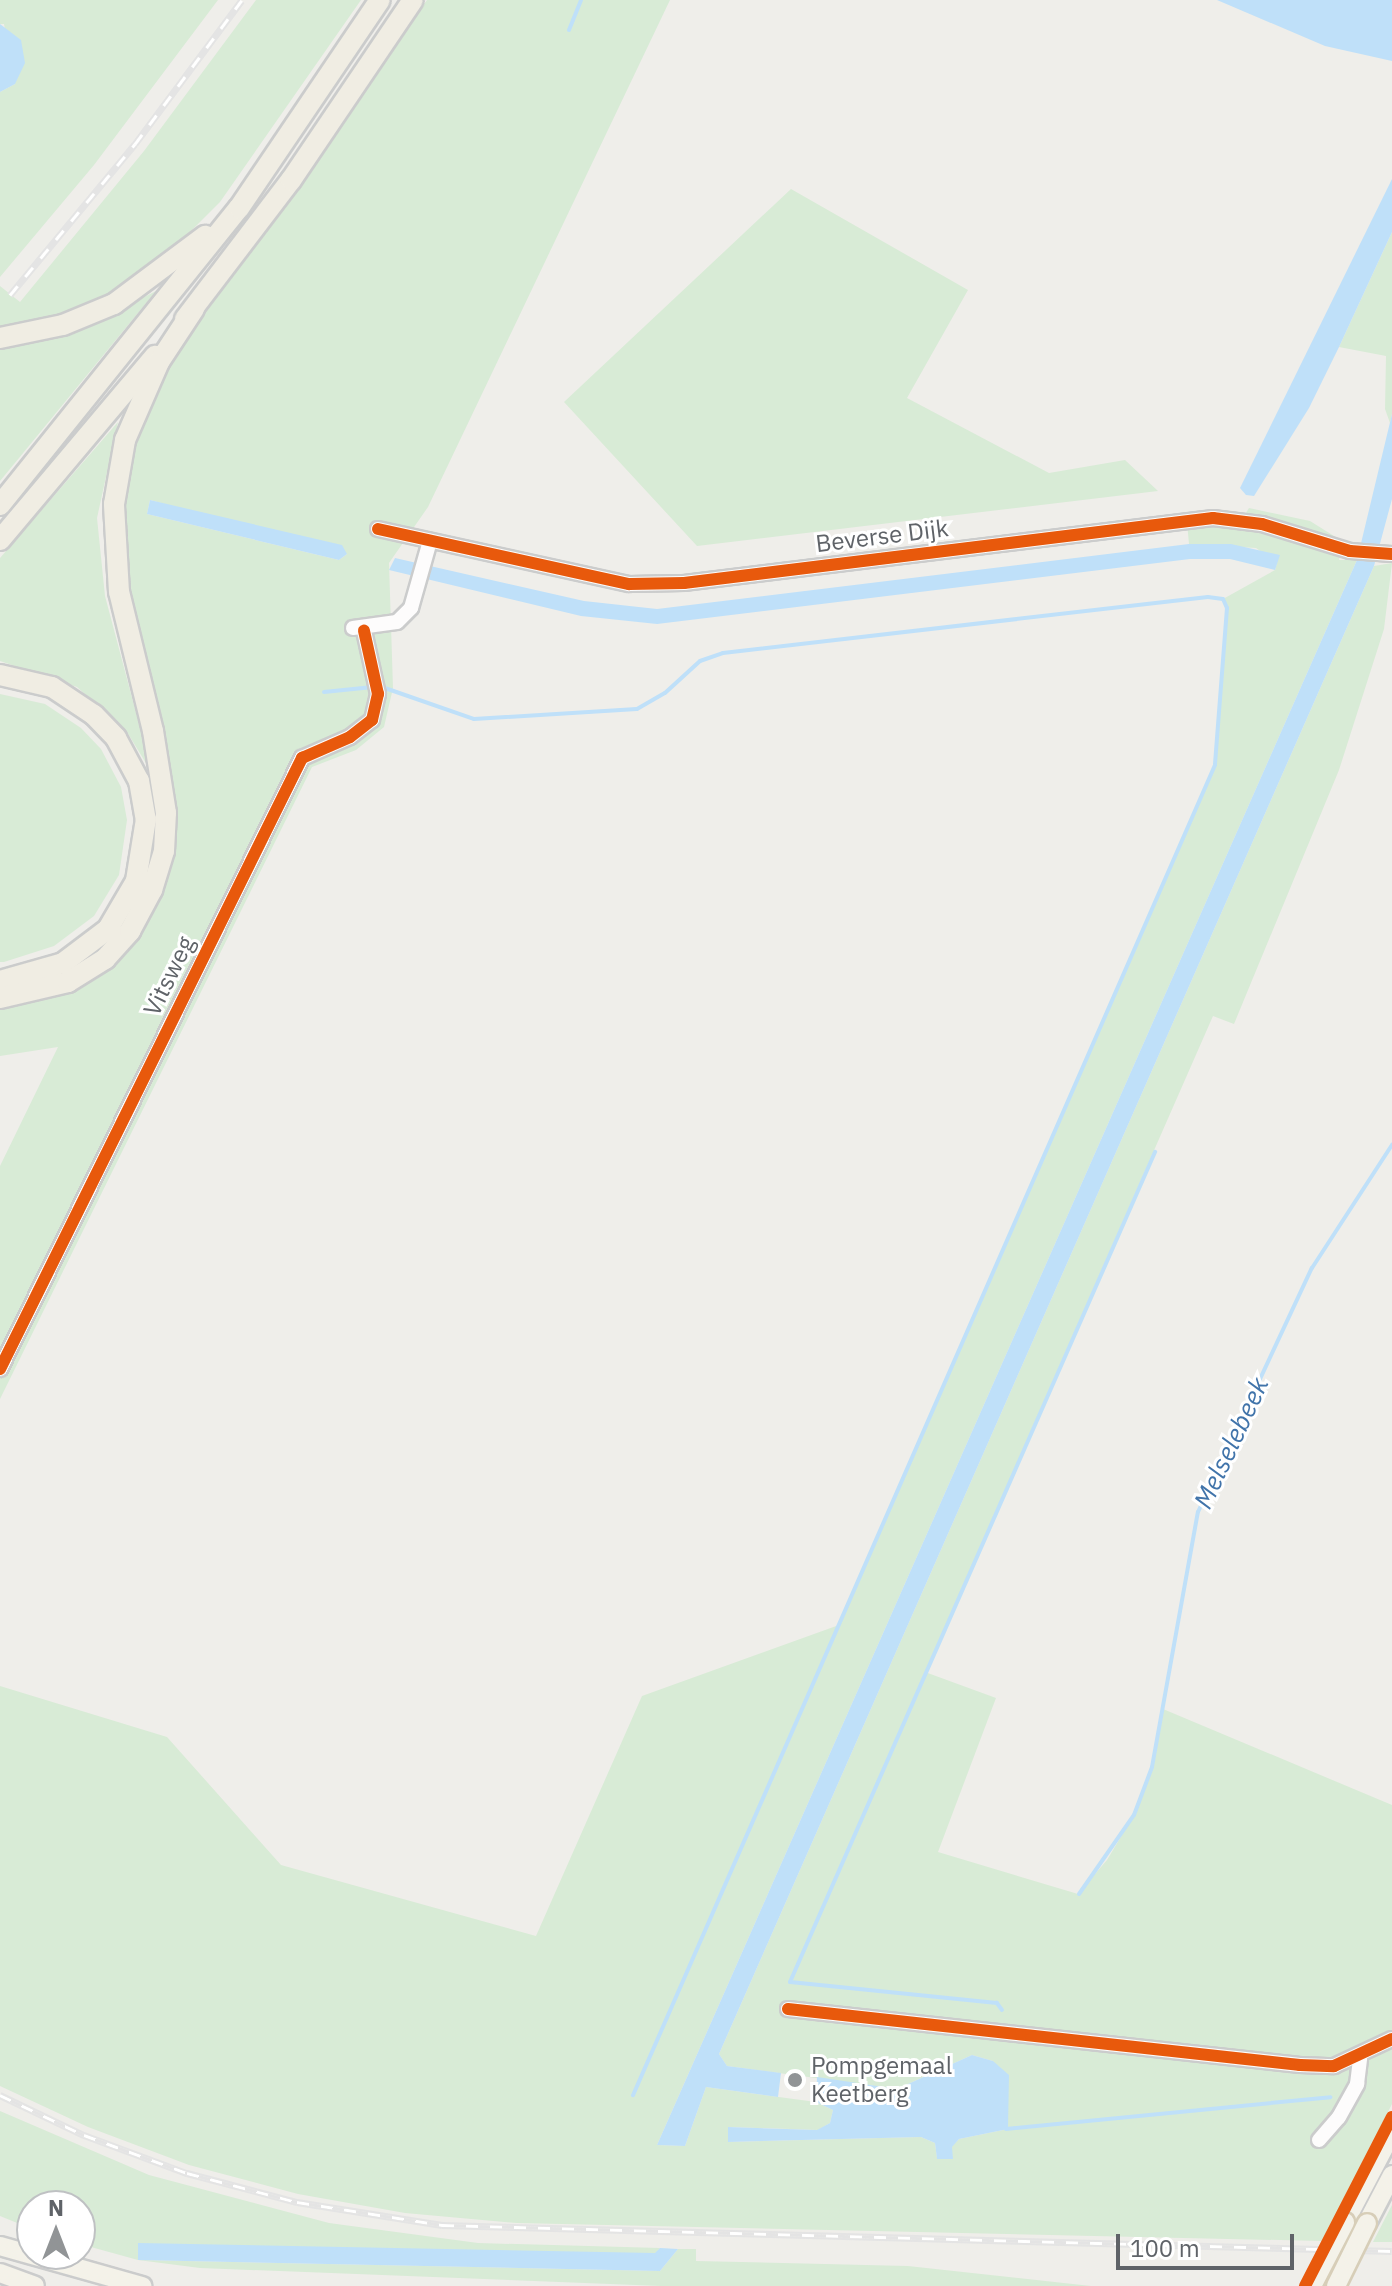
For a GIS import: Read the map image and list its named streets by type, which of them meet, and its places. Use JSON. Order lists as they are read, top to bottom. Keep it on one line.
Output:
{"streets":{"street":["Beverse Dijk","Vitsweg"]},"crossings":[["Beverse Dijk","Vitsweg"]],"water":["Melselebeek"],"places":["Pompgemaal Keetberg"],"scale_bar":"100 m","north":"top"}
